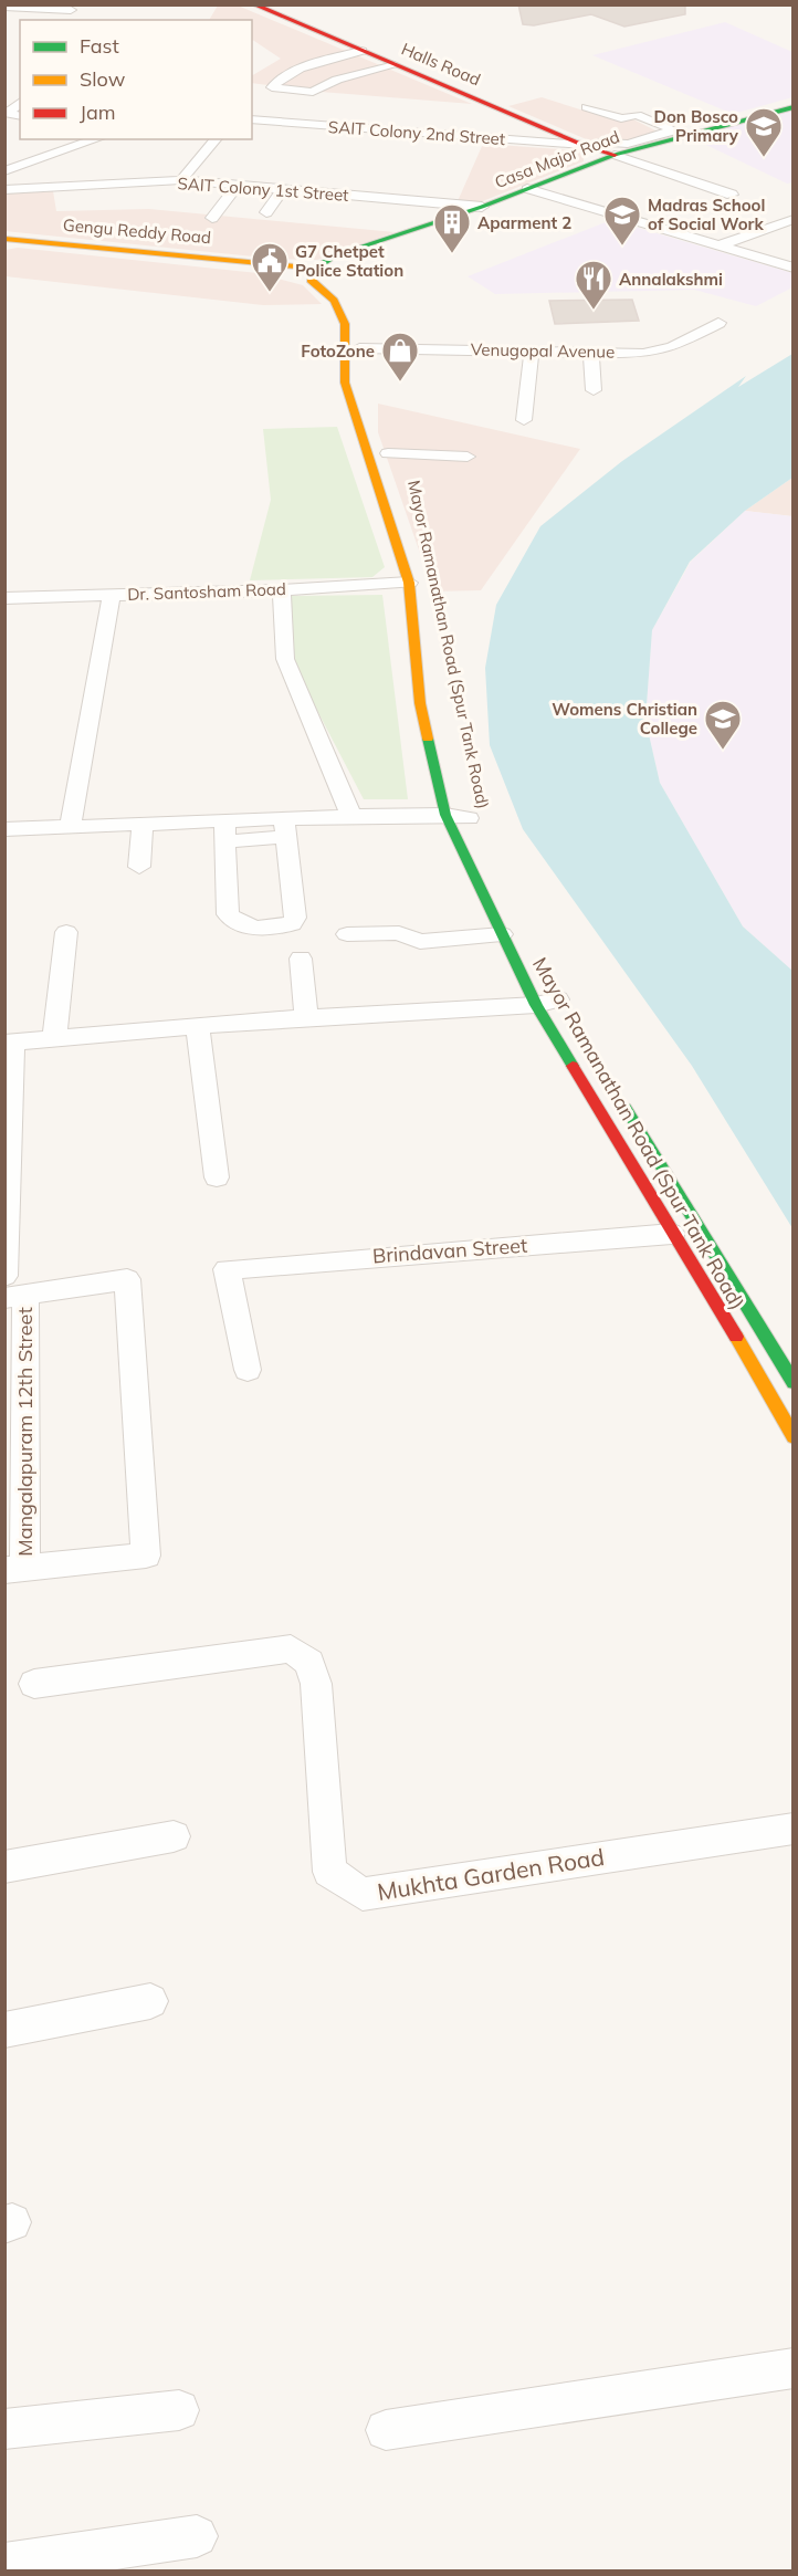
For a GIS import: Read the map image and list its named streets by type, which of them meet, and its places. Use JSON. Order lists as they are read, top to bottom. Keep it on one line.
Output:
{"streets":{"main road":["Halls Road","Casa Major Road","Gengu Reddy Road","Mayor Ramanathan Road (Spur Tank Road)"],"street":["SAIT Colony 2nd Street","SAIT Colony 1st Street","Venugopal Avenue","Dr. Santosham Road","Brindavan Street","Mangalapuram 12th Street","Mukhta Garden Road"]},"crossings":[["Halls Road","SAIT Colony 2nd Street"],["Halls Road","Casa Major Road"],["SAIT Colony 2nd Street","Casa Major Road"],["Casa Major Road","SAIT Colony 1st Street"],["Casa Major Road","Gengu Reddy Road"],["Casa Major Road","Mayor Ramanathan Road (Spur Tank Road)"],["Gengu Reddy Road","Mayor Ramanathan Road (Spur Tank Road)"],["Dr. Santosham Road","Mayor Ramanathan Road (Spur Tank Road)"],["Mayor Ramanathan Road (Spur Tank Road)","Brindavan Street"]],"places":{"school or university":["Don Bosco Primary","Madras School of Social Work","Womens Christian College"],"building":["Aparment 2"],"public building":["G7 Chetpet Police Station"],"restaurant":["Annalakshmi"],"shop":["FotoZone"]},"legend":["Fast","Slow","Jam"]}
